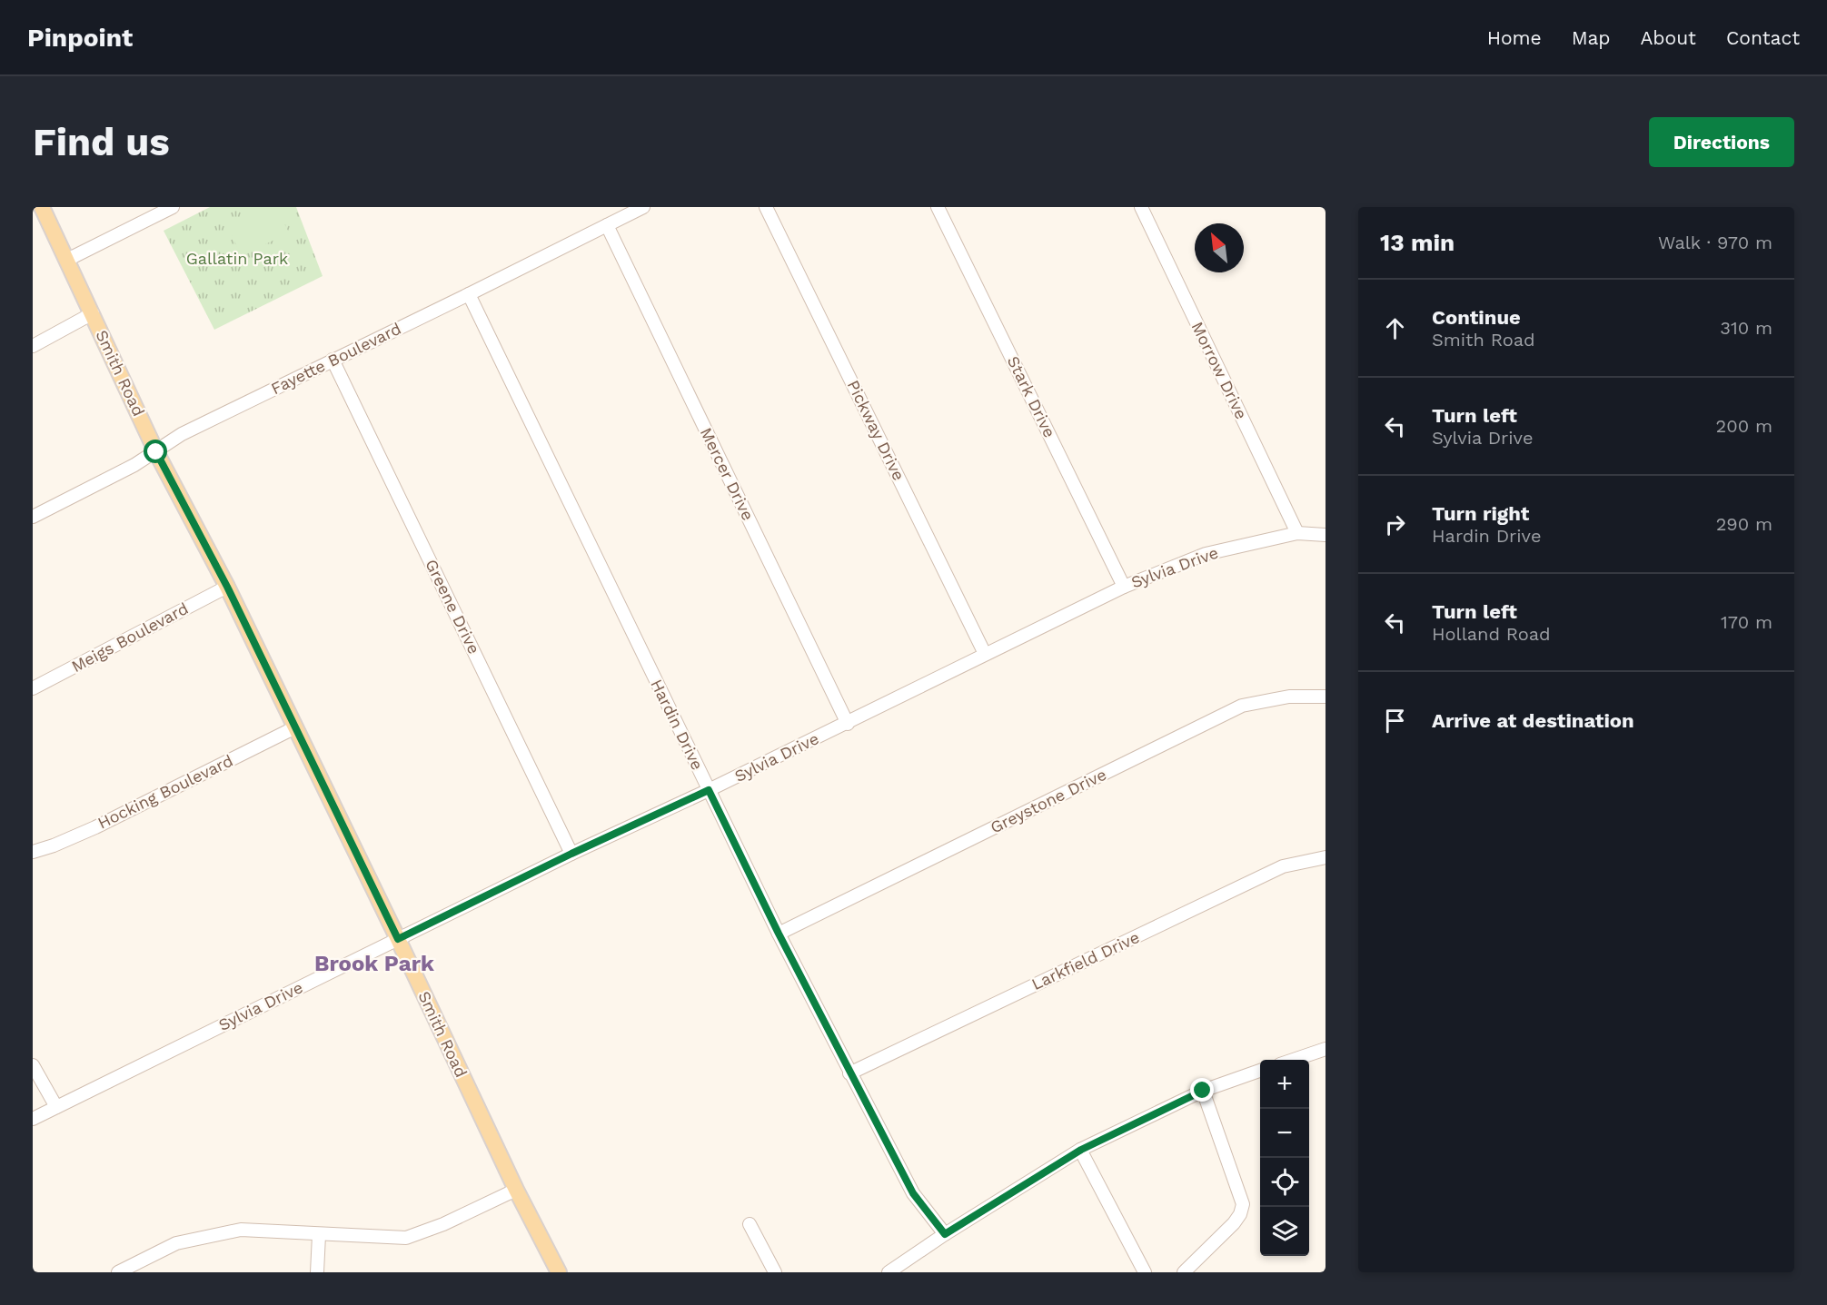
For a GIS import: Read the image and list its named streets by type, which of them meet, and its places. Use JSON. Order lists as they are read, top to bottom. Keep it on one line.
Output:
{"streets":{"main road":["Smith Road"],"street":["Fayette Boulevard","Morrow Drive","Stark Drive","Pickway Drive","Mercer Drive","Sylvia Drive","Greene Drive","Meigs Boulevard","Hardin Drive","Hocking Boulevard","Greystone Drive","Larkfield Drive"]},"crossings":[["Fayette Boulevard","Smith Road"],["Fayette Boulevard","Mercer Drive"],["Fayette Boulevard","Greene Drive"],["Fayette Boulevard","Hardin Drive"],["Morrow Drive","Sylvia Drive"],["Smith Road","Sylvia Drive"],["Smith Road","Meigs Boulevard"],["Smith Road","Hocking Boulevard"],["Stark Drive","Sylvia Drive"],["Pickway Drive","Sylvia Drive"],["Mercer Drive","Sylvia Drive"],["Sylvia Drive","Greene Drive"],["Sylvia Drive","Hardin Drive"],["Hardin Drive","Greystone Drive"],["Hardin Drive","Larkfield Drive"]],"districts":["Brook Park"],"parks":["Gallatin Park"],"north":"top left","page":{"header":"Pinpoint","nav":["Home","Map","About","Contact"],"buttons":"Directions","title":"Find us","heading":["13 min","Walk · 970 m"],"list":[["Continue","Smith Road","310 m"],["Turn left","Sylvia Drive","200 m"],["Turn right","Hardin Drive","290 m"],["Turn left","Holland Road","170 m"],"Arrive at destination"],"map_buttons":["+","−"]}}
